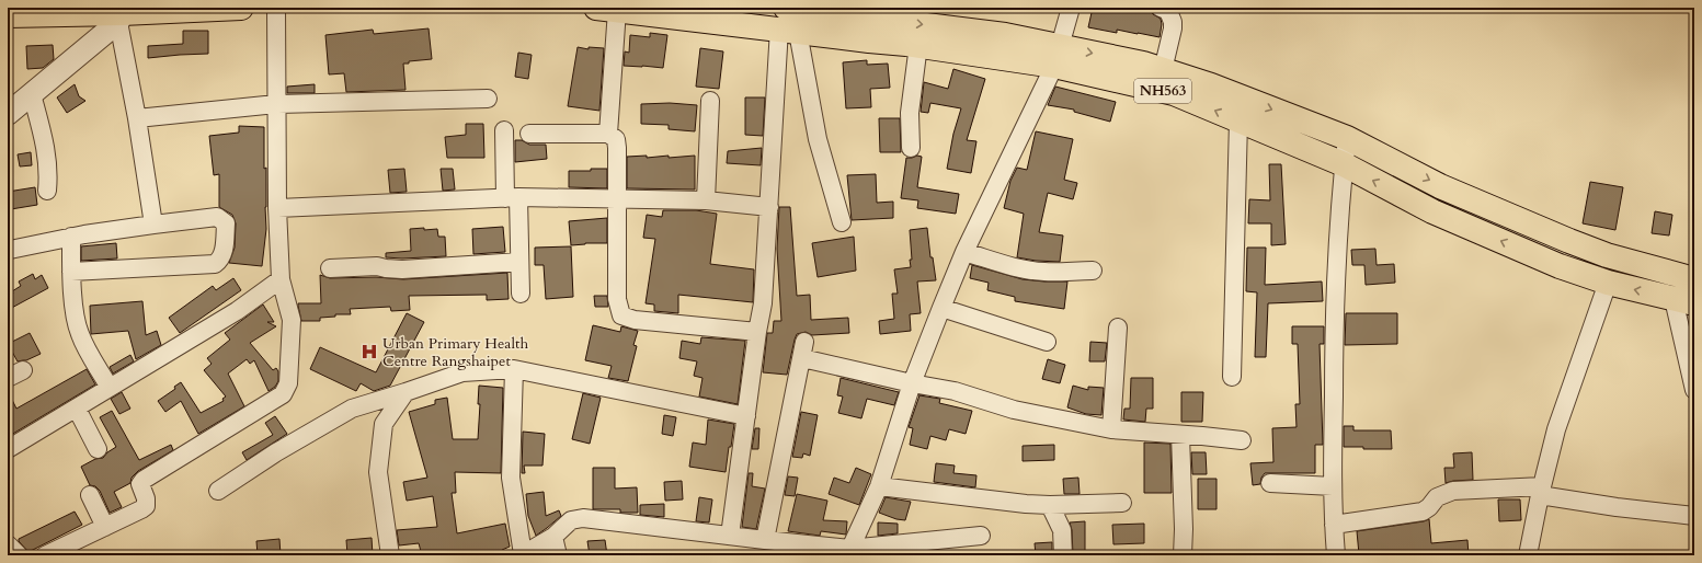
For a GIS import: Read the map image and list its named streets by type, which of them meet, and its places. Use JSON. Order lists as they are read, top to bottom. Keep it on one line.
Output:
{"streets":{"highway":["NH563"]},"places":{"hospital":["Urban Primary Health Centre Rangshaipet"]}}
